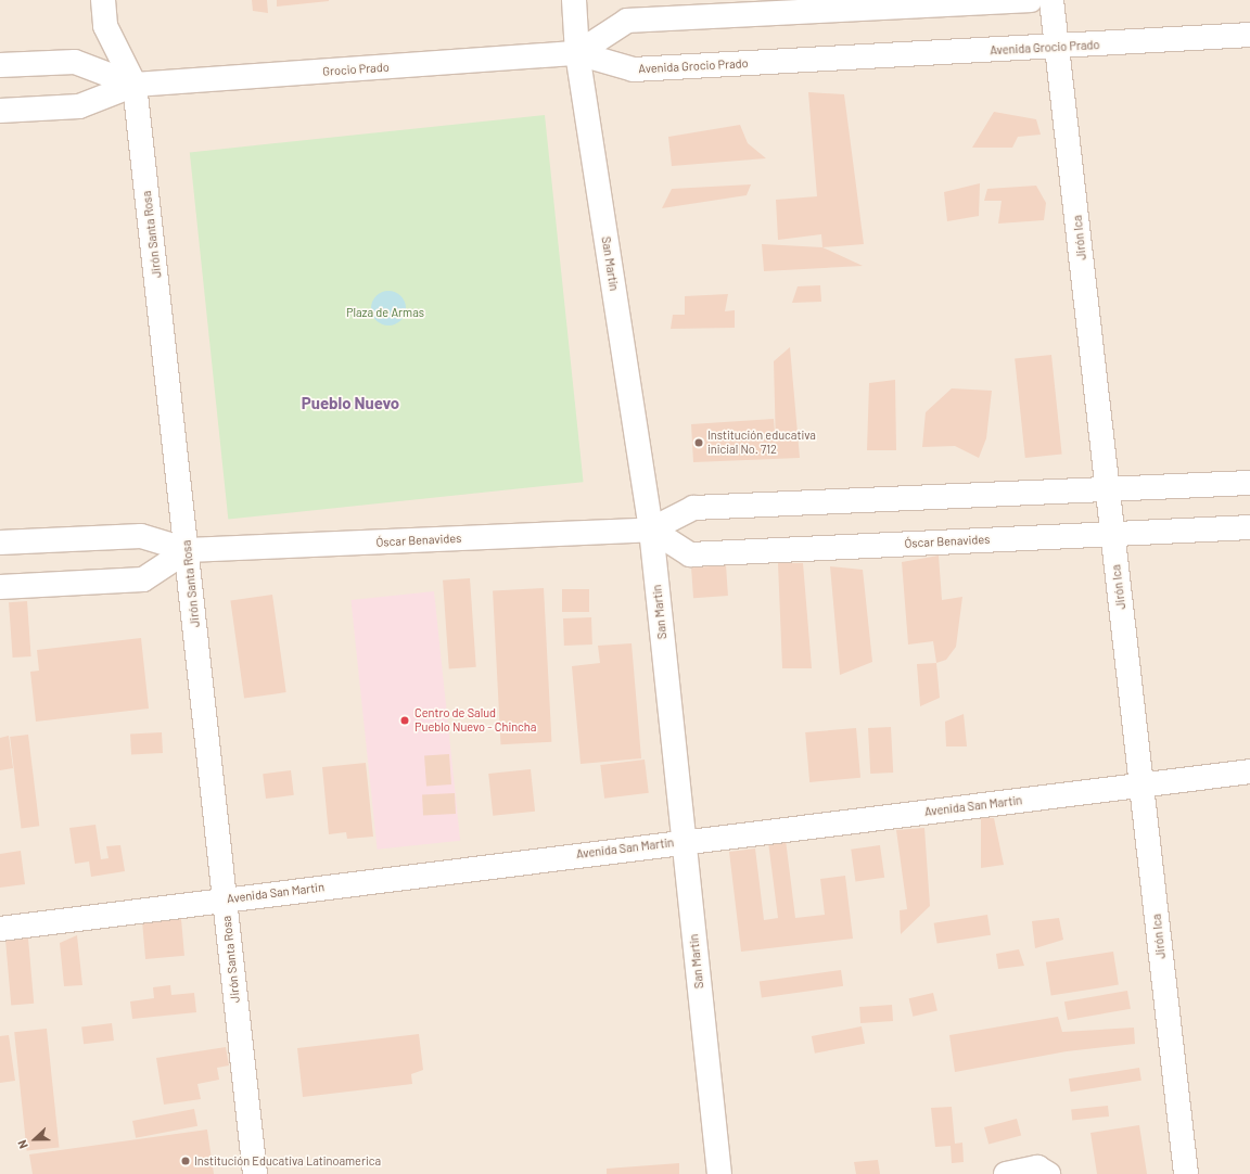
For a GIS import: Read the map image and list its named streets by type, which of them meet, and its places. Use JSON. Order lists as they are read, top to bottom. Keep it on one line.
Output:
{"streets":{"street":["Avenida Grocio Prado","Grocio Prado","Jirón Santa Rosa","Jirón Ica","San Martin","Óscar Benavides","Avenida San Martin"]},"crossings":[["Avenida Grocio Prado","Grocio Prado"],["Avenida Grocio Prado","Jirón Ica"],["Avenida Grocio Prado","San Martin"],["Grocio Prado","Jirón Santa Rosa"],["Grocio Prado","San Martin"],["Jirón Santa Rosa","Óscar Benavides"],["Jirón Santa Rosa","Avenida San Martin"],["Jirón Ica","Óscar Benavides"],["Jirón Ica","Avenida San Martin"],["San Martin","Óscar Benavides"],["San Martin","Avenida San Martin"]],"districts":["Pueblo Nuevo"],"parks":["Plaza de Armas"],"places":["Institución educativa inicial No. 712","Centro de Salud Pueblo Nuevo - Chincha","Institución Educativa Latinoamerica"],"north":"left"}
